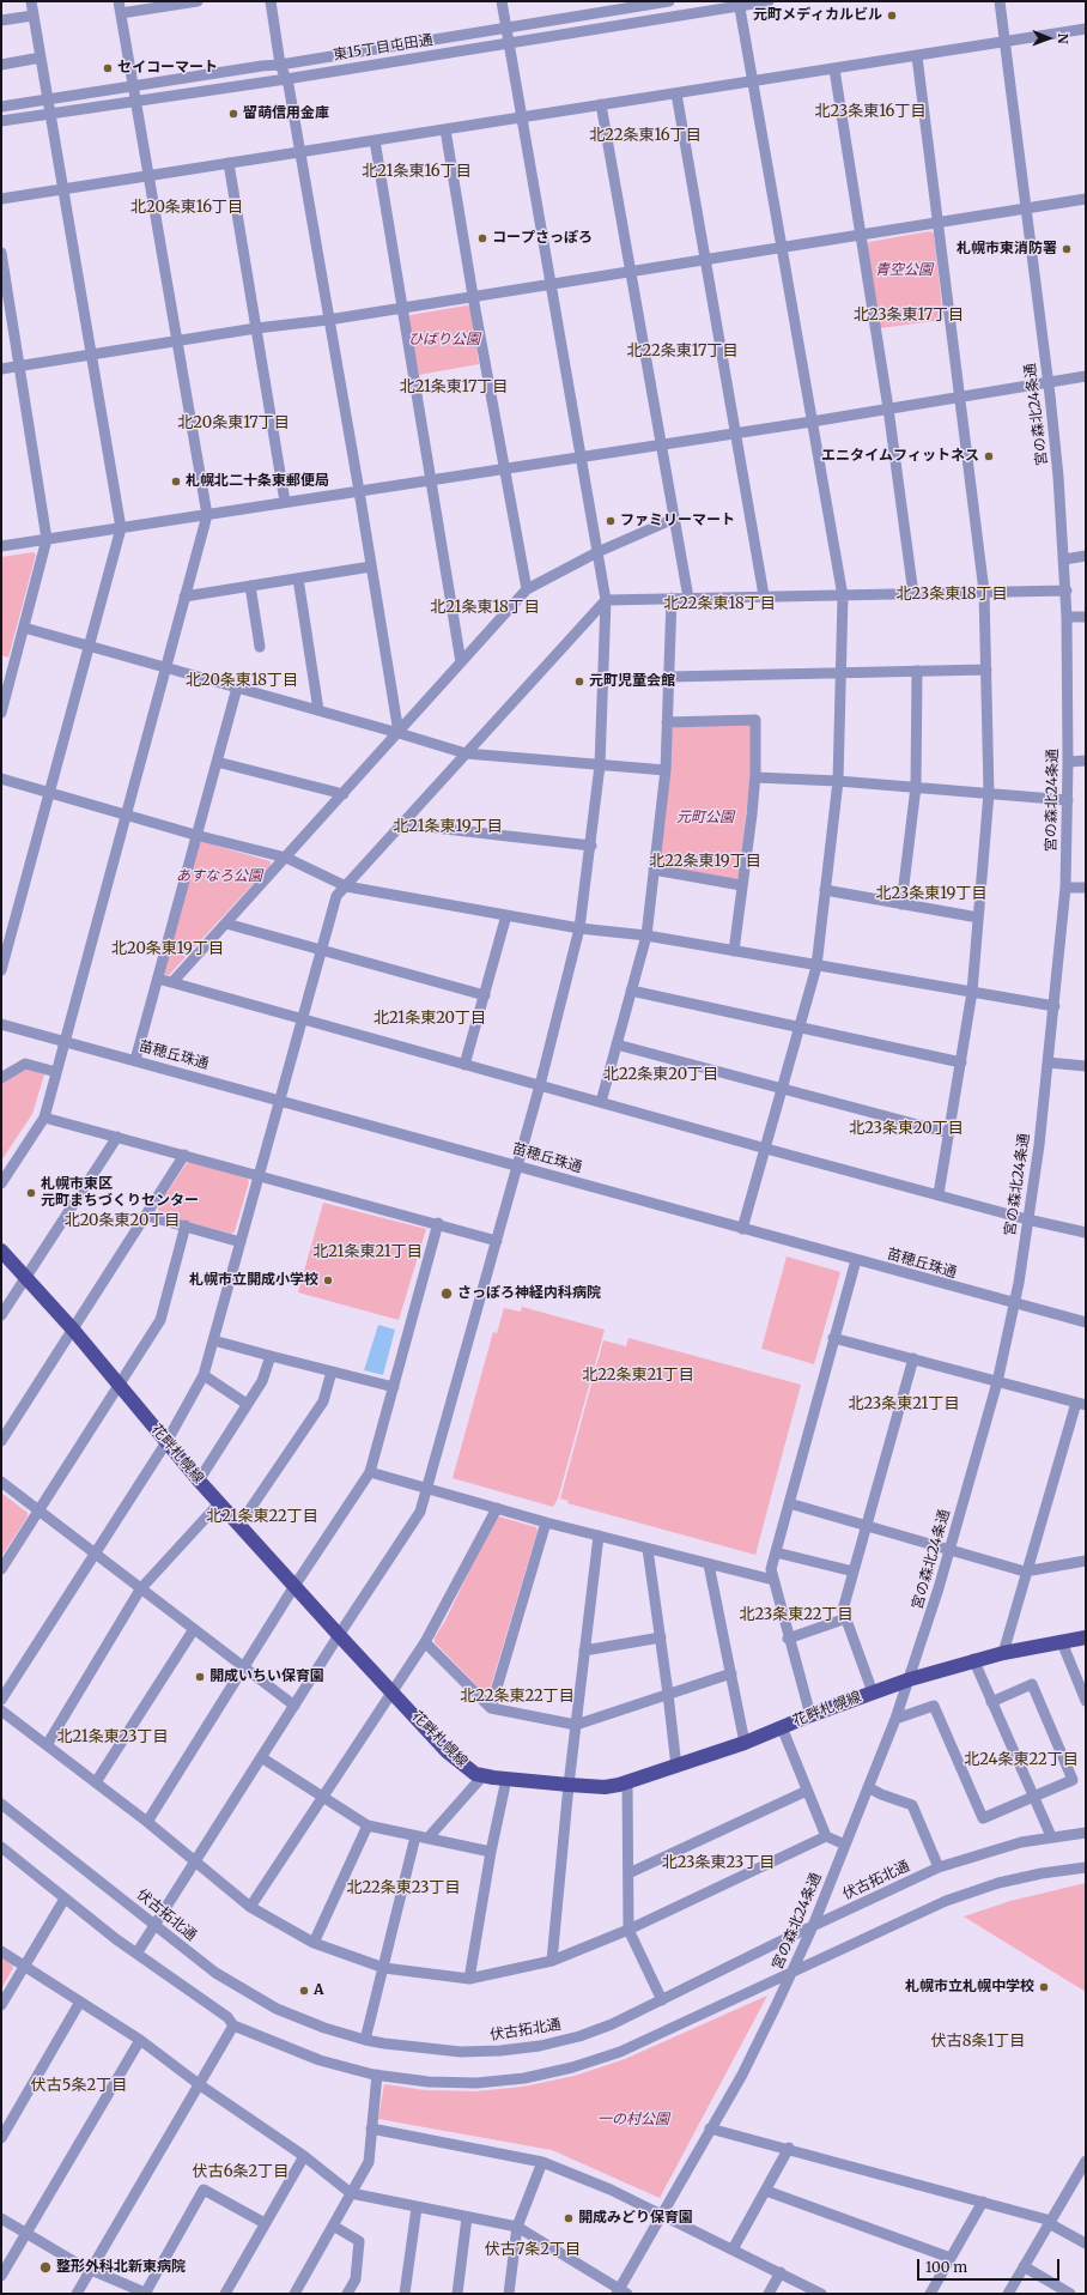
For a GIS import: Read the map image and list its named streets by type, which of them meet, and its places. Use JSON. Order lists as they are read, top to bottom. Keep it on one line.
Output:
{"streets":{"main road":["花畔札幌線"],"street":["東15丁目屯田通","宮の森北24条通","苗穂丘珠通","伏古拓北通"]},"crossings":[["宮の森北24条通","苗穂丘珠通"],["宮の森北24条通","花畔札幌線"],["宮の森北24条通","伏古拓北通"]],"districts":["北23条東16丁目","北22条東16丁目","北21条東16丁目","北20条東16丁目","北23条東17丁目","北22条東17丁目","北21条東17丁目","北20条東17丁目","北23条東18丁目","北22条東18丁目","北21条東18丁目","北20条東18丁目","北21条東19丁目","北22条東19丁目","北23条東19丁目","北20条東19丁目","北21条東20丁目","北22条東20丁目","北23条東20丁目","北20条東20丁目","北21条東21丁目","北22条東21丁目","北23条東21丁目","北21条東22丁目","北23条東22丁目","北22条東22丁目","北21条東23丁目","北24条東22丁目","北23条東23丁目","北22条東23丁目","伏古8条1丁目","伏古5条2丁目","伏古6条2丁目","伏古7条2丁目"],"parks":["青空公園","ひばり公園","元町公園","あすなろ公園","一の村公園"],"places":["元町メディカルビル","セイコーマート","留萌信用金庫","コープさっぽろ","札幌市東消防署","エニタイムフィットネス","札幌北二十条東郵便局","ファミリーマート","元町児童会館","札幌市東区 元町まちづくりセンター","札幌市立開成小学校","さっぽろ神経内科病院","開成いちい保育園","札幌市立札幌中学校","A","開成みどり保育園","整形外科北新東病院"],"scale_bar":"100 m","north":"right"}
